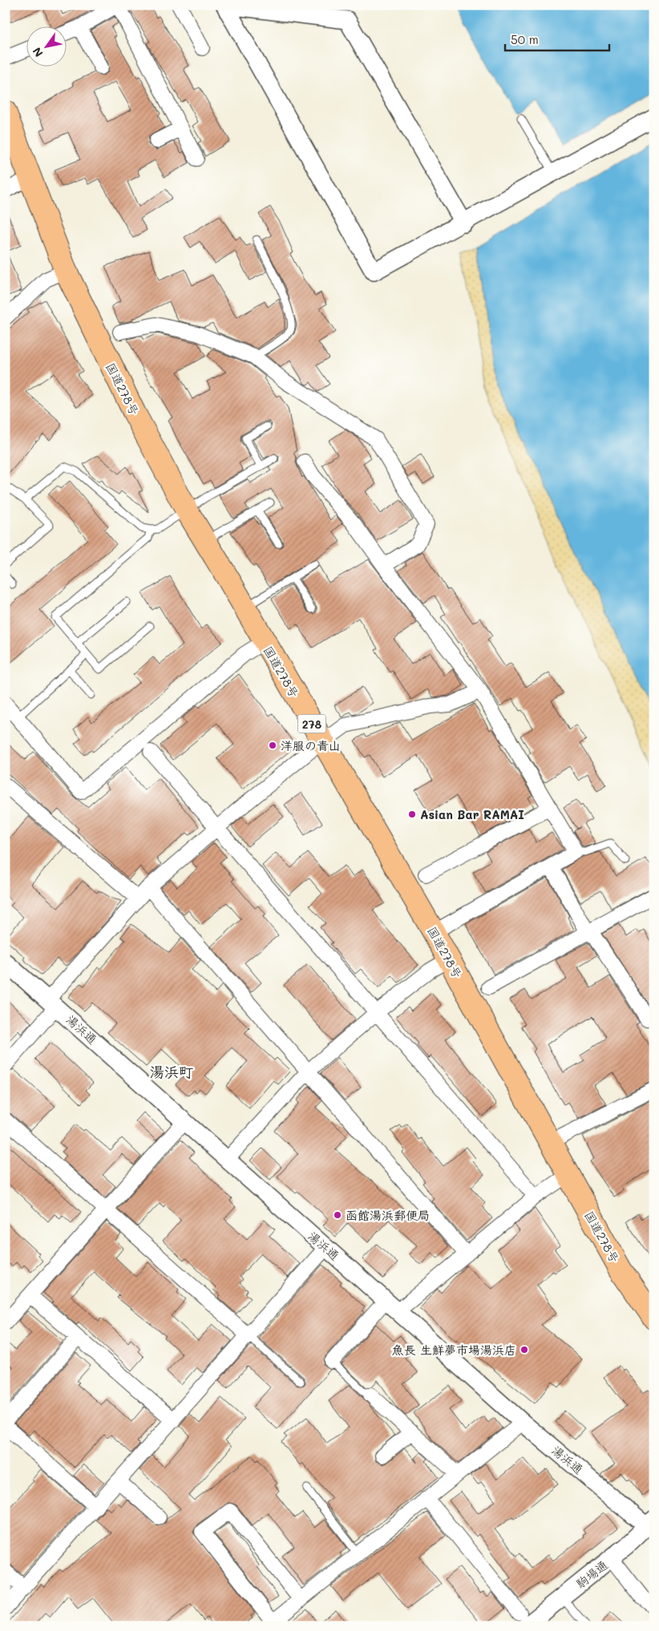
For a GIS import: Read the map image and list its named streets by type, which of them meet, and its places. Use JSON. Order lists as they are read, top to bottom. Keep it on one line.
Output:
{"streets":{"highway":["国道278号","278"],"street":["湯浜通","駒場通"]},"crossings":[["湯浜通","駒場通"]],"districts":["湯浜町"],"places":["洋服の青山","Asian Bar RAMAI","函館湯浜郵便局","魚長 生鮮夢市場湯浜店"],"scale_bar":"50 m","north":"bottom left"}
